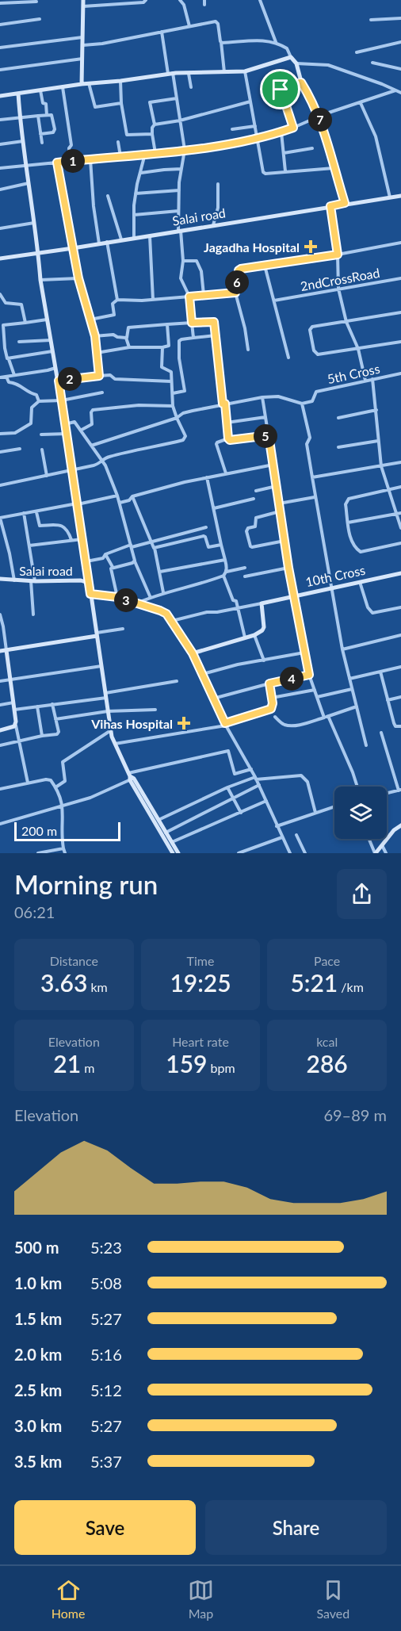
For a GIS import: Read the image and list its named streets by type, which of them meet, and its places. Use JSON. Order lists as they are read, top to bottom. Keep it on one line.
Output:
{"streets":{"street":["Salai road","2ndCrossRoad","5th Cross","10th Cross"]},"places":{"health":["Jagadha Hospital","Vihas Hospital"]},"scale_bar":"200 m","page":{"pins":["7","1","6","2","5","3","4"],"scale":"200 m","heading":["Morning run","06:21"],"stats":[["Distance","3.63 km"],["Time","19:25"],["Pace","5:21 /km"],["Elevation","21 m"],["Heart rate","159 bpm"],["kcal","286"]],"chart":["Elevation","69–89 m"],"list":[{"name":"500 m","note":"5:23"},{"name":"1.0 km","note":"5:08"},{"name":"1.5 km","note":"5:27"},{"name":"2.0 km","note":"5:16"},{"name":"2.5 km","note":"5:12"},{"name":"3.0 km","note":"5:27"},{"name":"3.5 km","note":"5:37"}],"buttons":["Save","Share"],"tabs":["Home","Map","Saved"]}}
